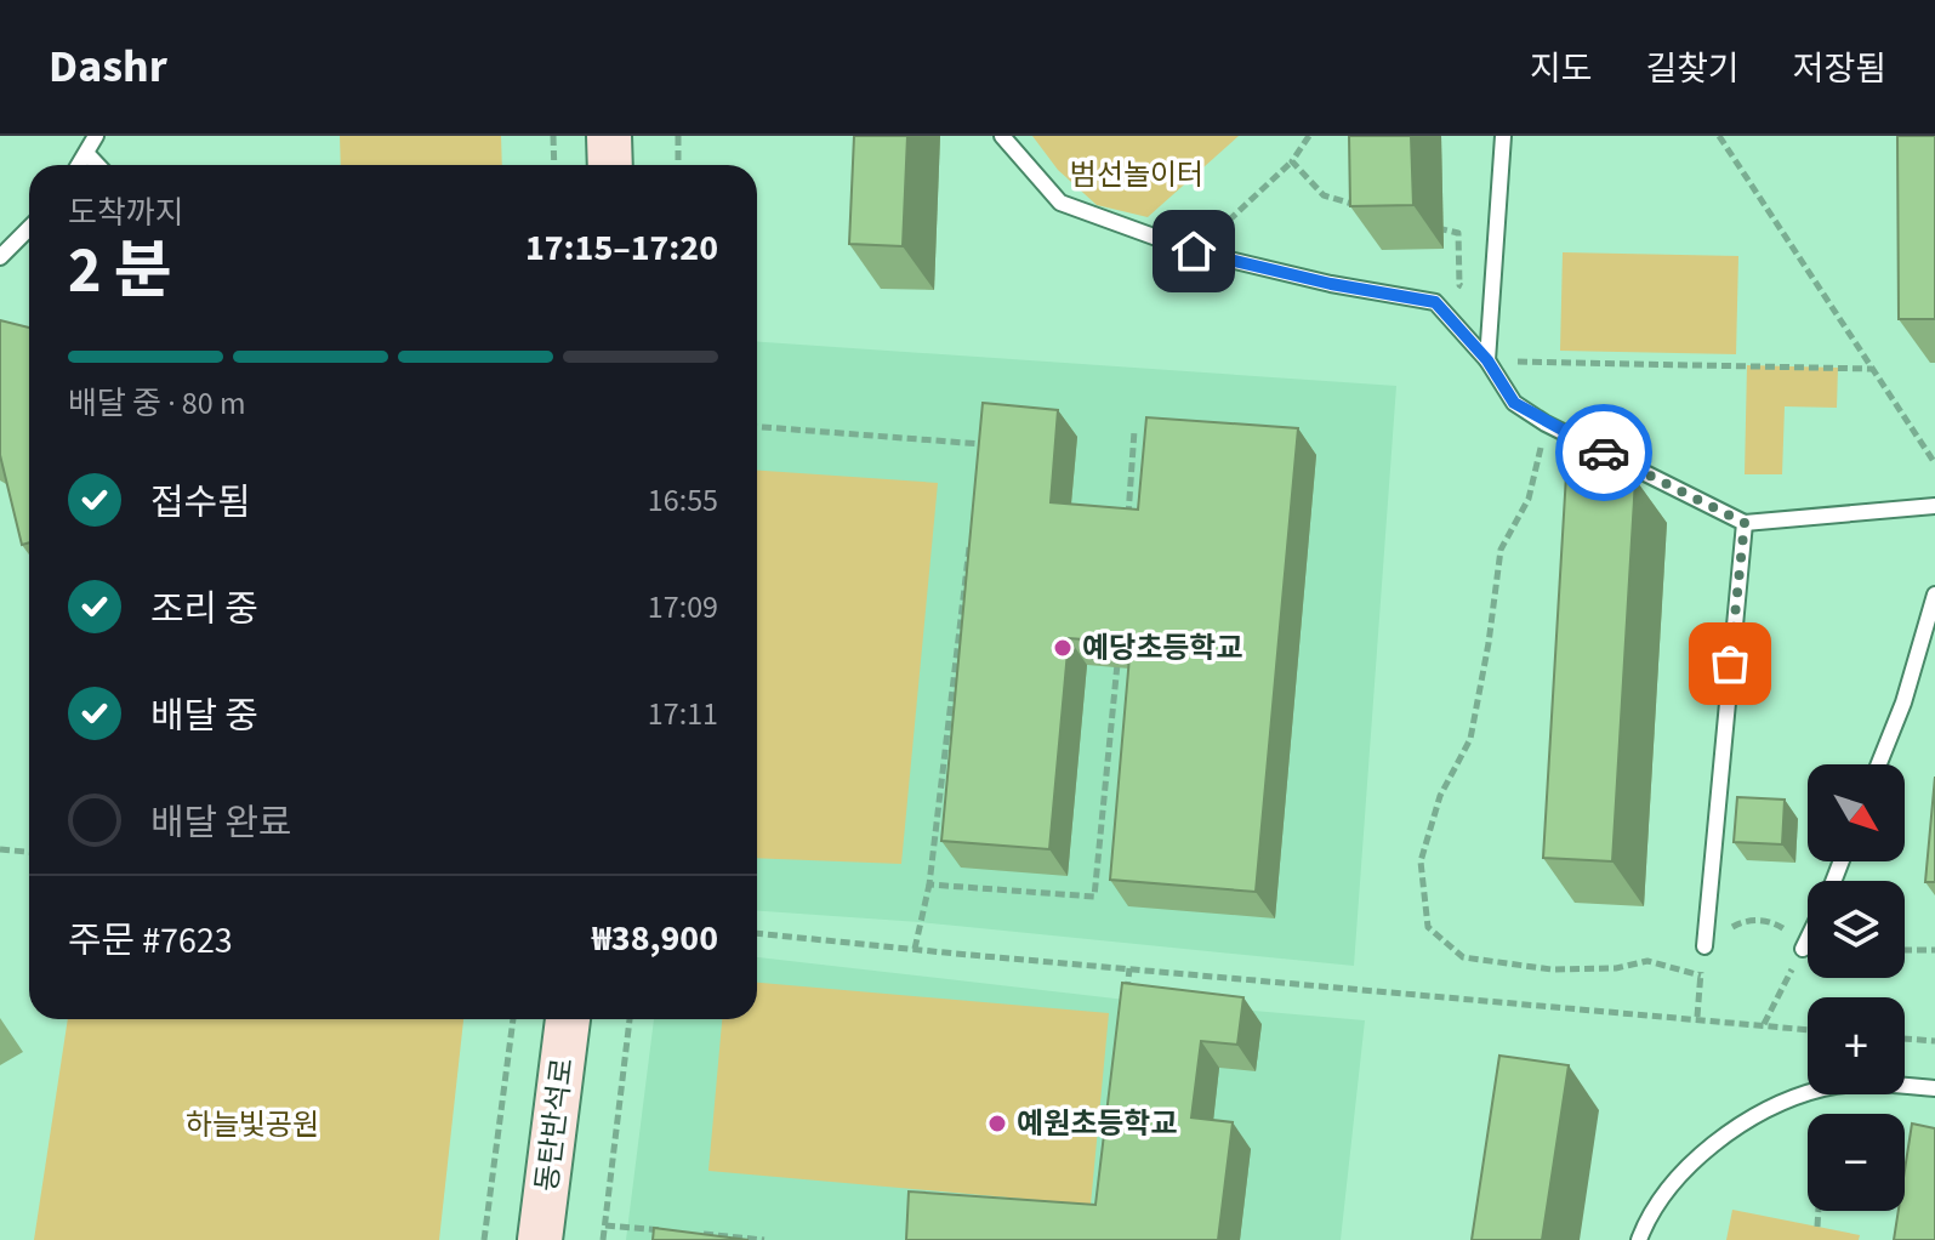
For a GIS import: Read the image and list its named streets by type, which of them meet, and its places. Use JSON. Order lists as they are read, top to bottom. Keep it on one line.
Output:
{"streets":{"street":["동탄반석로"]},"parks":["범선놀이터","하늘빛공원"],"places":["예당초등학교","예원초등학교"],"north":"bottom right","page":{"header":"Dashr","nav":["지도","길찾기","저장됨"],"heading":["2 분","도착까지","17:15–17:20"],"panel":["주문 #7623","₩38,900"],"bar":"배달 중 · 80 m","list":[["접수됨","16:55"],["조리 중","17:09"],["배달 중","17:11"],"배달 완료"],"map_buttons":["+","−"]}}
